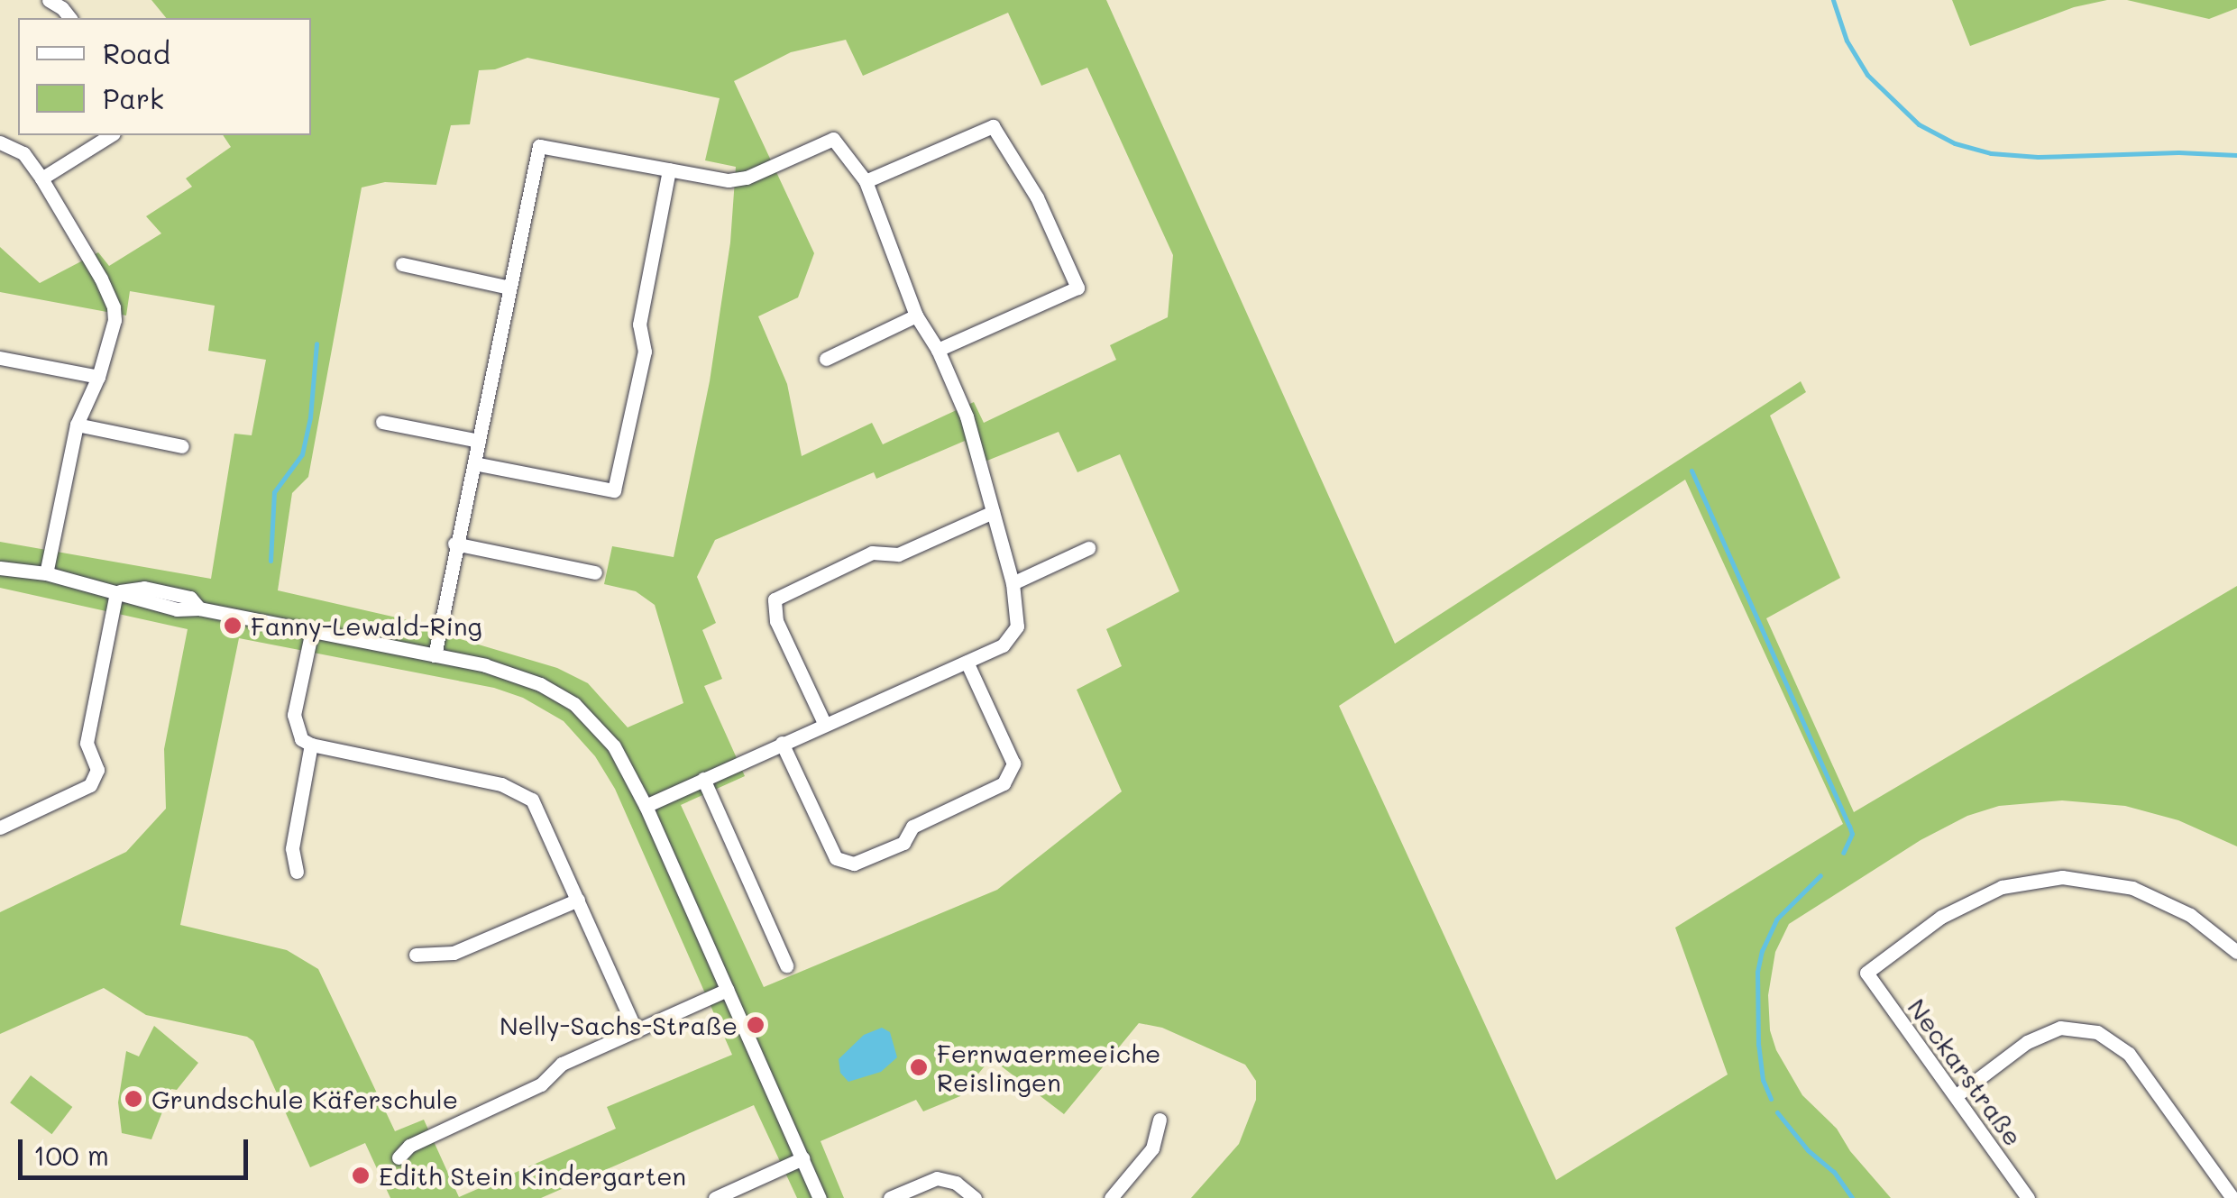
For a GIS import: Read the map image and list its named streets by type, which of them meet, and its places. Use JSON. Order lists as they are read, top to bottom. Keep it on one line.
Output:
{"streets":{"street":["Neckarstraße"]},"places":["Fanny-Lewald-Ring","Nelly-Sachs-Straße","Fernwaermeeiche Reislingen","Grundschule Käferschule","Edith Stein Kindergarten"],"legend":["Road","Park"],"scale_bar":"100 m"}
